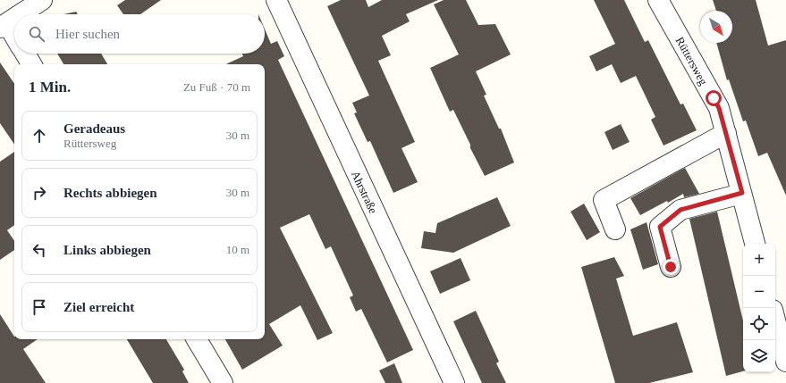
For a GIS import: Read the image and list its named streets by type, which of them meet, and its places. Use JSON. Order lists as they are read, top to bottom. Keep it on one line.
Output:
{"streets":{"street":["Rüttersweg","Ahrstraße"]},"north":"bottom right","page":{"search":"Hier suchen","heading":["1 Min.","Zu Fuß · 70 m"],"list":[["Geradeaus","Rüttersweg","30 m"],["Rechts abbiegen","30 m"],["Links abbiegen","10 m"],"Ziel erreicht"],"map_buttons":["+","−"]}}
